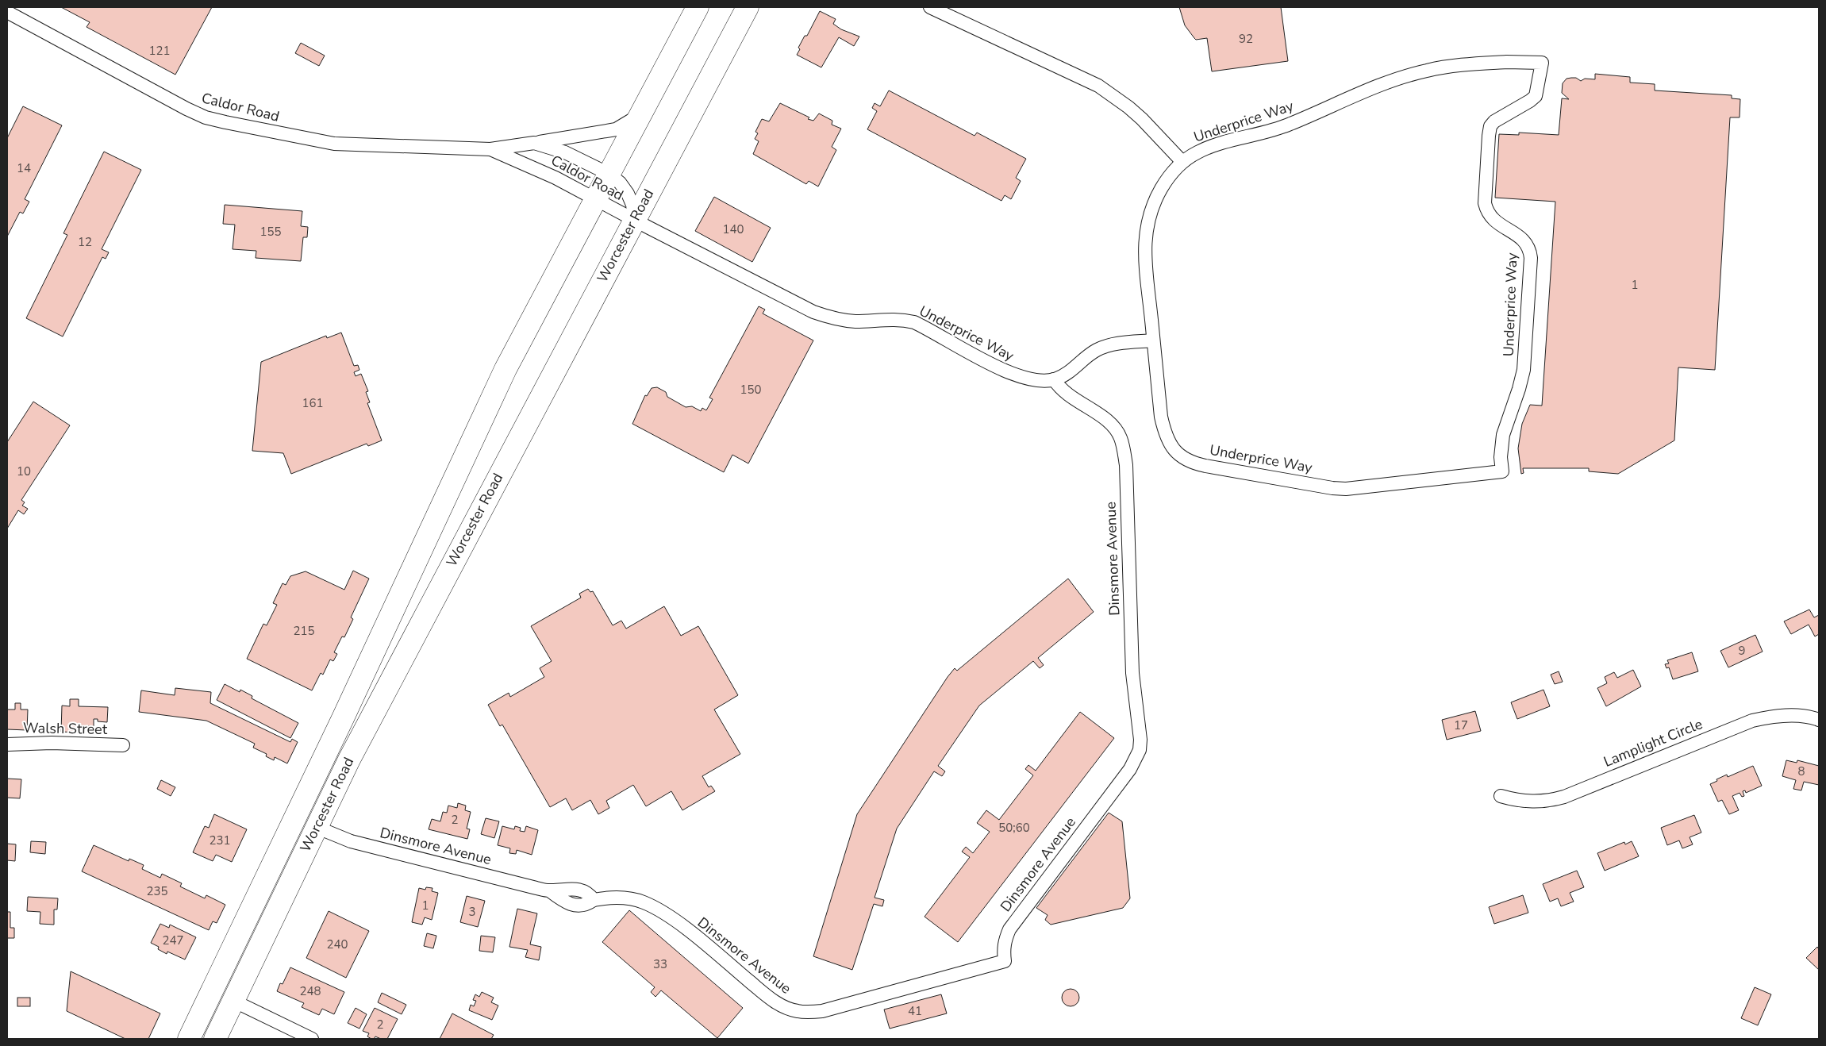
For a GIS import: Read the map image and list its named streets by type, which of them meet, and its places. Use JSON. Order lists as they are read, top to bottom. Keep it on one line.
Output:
{"streets":{"highway":["Worcester Road"],"street":["Caldor Road","Underprice Way","Dinsmore Avenue","Walsh Street","Lamplight Circle"]},"crossings":[["Caldor Road","Underprice Way"],["Caldor Road","Worcester Road"],["Underprice Way","Worcester Road"],["Underprice Way","Dinsmore Avenue"],["Worcester Road","Dinsmore Avenue"]],"house_numbers":["92","121","14","140","155","12","1","150","161","10","215","9","17","8","2","50;60","231","235","1","3","247","240","33","248","41","2"]}
